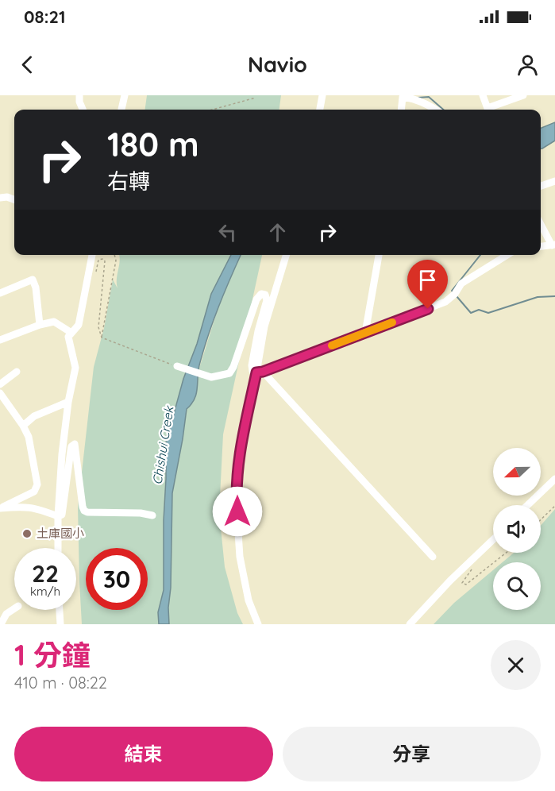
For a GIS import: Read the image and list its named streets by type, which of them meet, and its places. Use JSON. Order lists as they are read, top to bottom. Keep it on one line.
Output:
{"water":["Chishui Creek"],"places":["土庫國小"],"north":"left","page":{"status":"08:21","header":"Navio","turn":["180 m","右轉"],"speed":"22 km/h","limit":"30","heading":["1 分鐘","410 m · 08:22"],"buttons":["結束","分享"]}}
